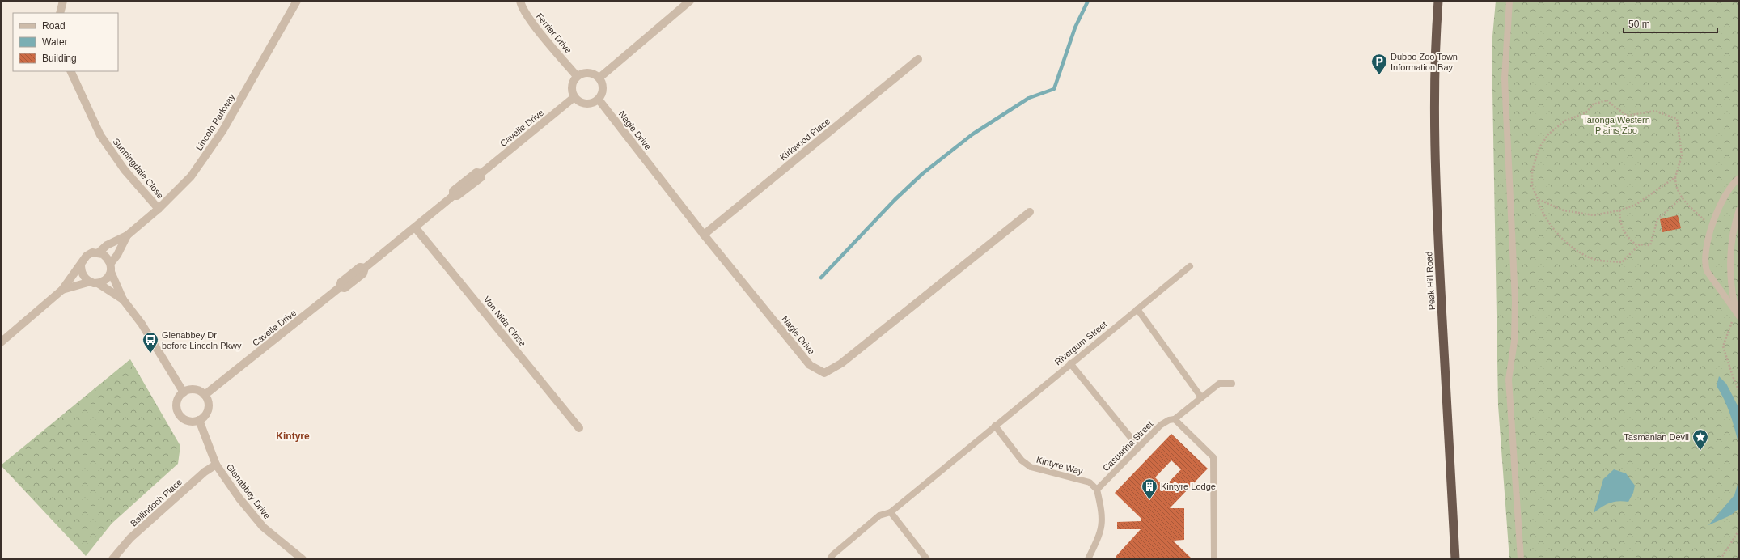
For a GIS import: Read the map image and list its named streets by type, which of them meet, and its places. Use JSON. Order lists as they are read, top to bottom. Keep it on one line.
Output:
{"streets":{"highway":["Peak Hill Road"],"street":["Ferrier Drive","Lincoln Parkway","Cavelle Drive","Nagle Drive","Kirkwood Place","Sunningdale Close","Von Nida Close","Glenabbey Drive","Ballindoch Place"],"lane":["Rivergum Street","Casuarina Street","Kintyre Way"]},"crossings":[["Ferrier Drive","Cavelle Drive"],["Ferrier Drive","Nagle Drive"],["Lincoln Parkway","Sunningdale Close"],["Cavelle Drive","Nagle Drive"],["Cavelle Drive","Von Nida Close"],["Cavelle Drive","Glenabbey Drive"],["Nagle Drive","Kirkwood Place"],["Rivergum Street","Kintyre Way"],["Casuarina Street","Kintyre Way"],["Glenabbey Drive","Ballindoch Place"]],"districts":["Kintyre"],"parks":["Taronga Western Plains Zoo"],"places":{"parking":["Dubbo Zoo Town Information Bay"],"bus stop":["Glenabbey Dr before Lincoln Pkwy"],"place":["Tasmanian Devil"],"building":["Kintyre Lodge"]},"legend":["Road","Water","Building"],"scale_bar":"50 m"}
